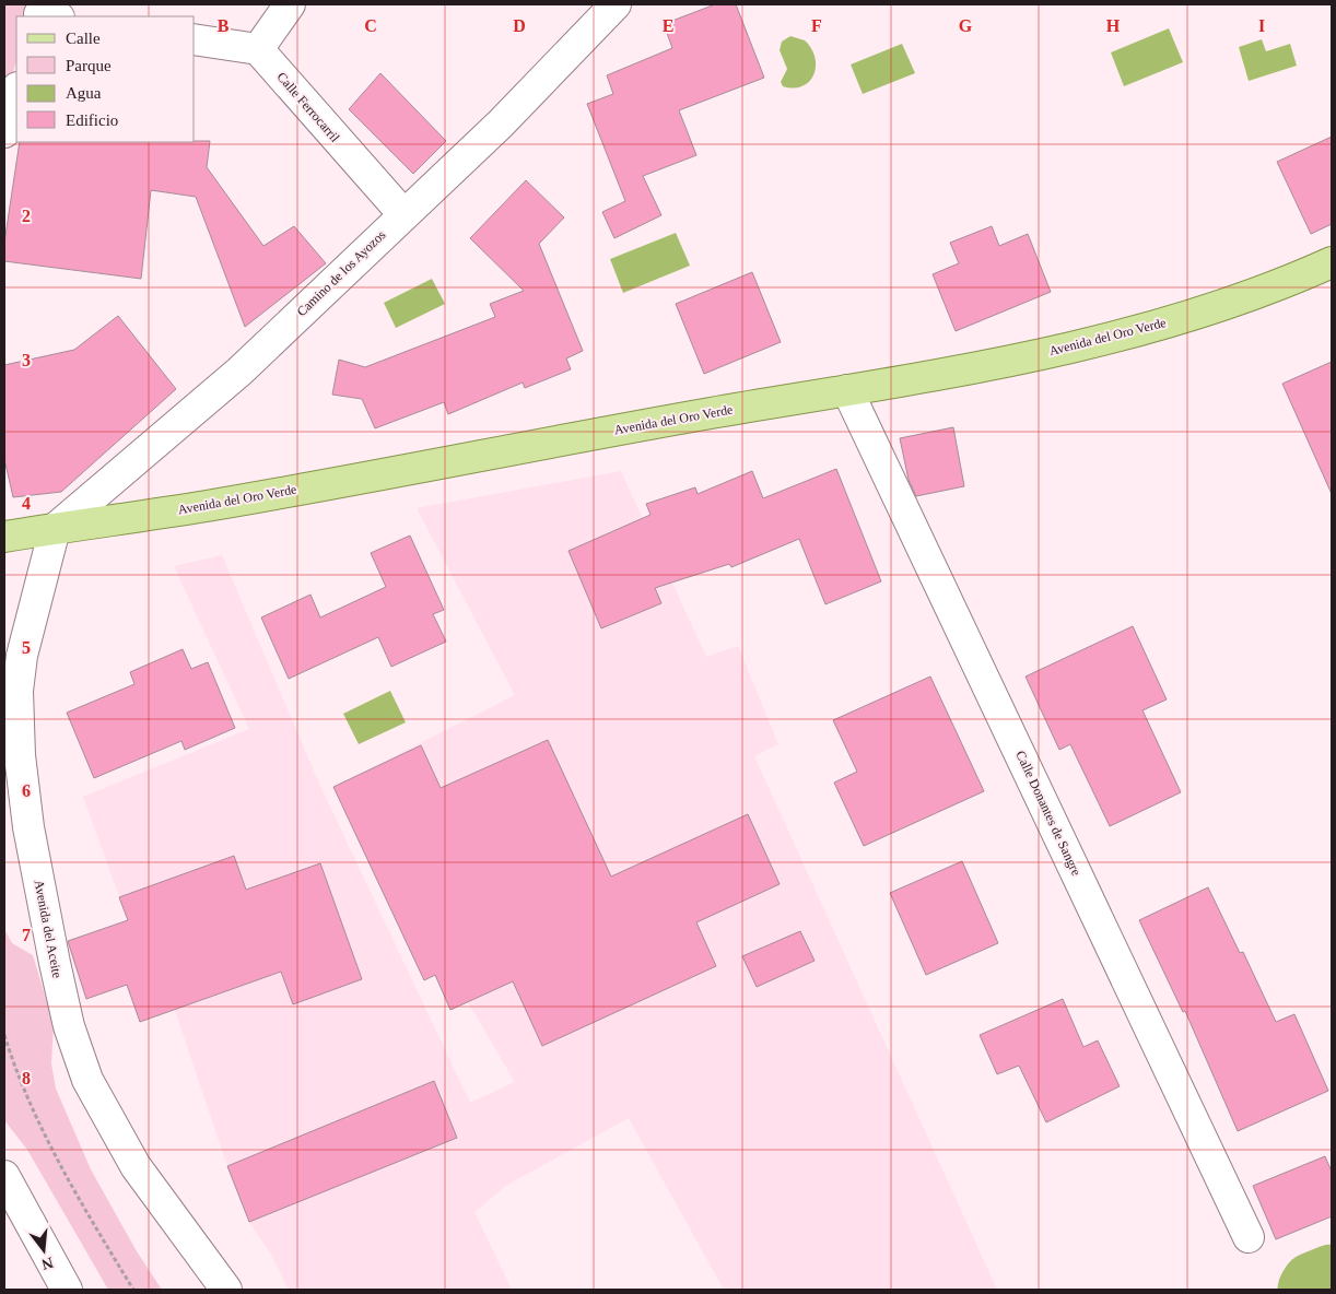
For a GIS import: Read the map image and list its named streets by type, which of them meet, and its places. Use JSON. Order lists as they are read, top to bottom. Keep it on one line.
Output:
{"streets":{"main road":["Avenida del Oro Verde"],"street":["Calle Ferrocarril","Camino de los Ayozos","Calle Donantes de Sangre","Avenida del Aceite"]},"crossings":[["Calle Ferrocarril","Camino de los Ayozos"],["Camino de los Ayozos","Avenida del Oro Verde"],["Camino de los Ayozos","Avenida del Aceite"],["Avenida del Oro Verde","Calle Donantes de Sangre"],["Avenida del Oro Verde","Avenida del Aceite"]],"legend":["Calle","Parque","Agua","Edificio"],"north":"bottom","grid":{"columns":["B","C","D","E","F","G","H","I"],"rows":["2","3","4","5","6","7","8"]}}
